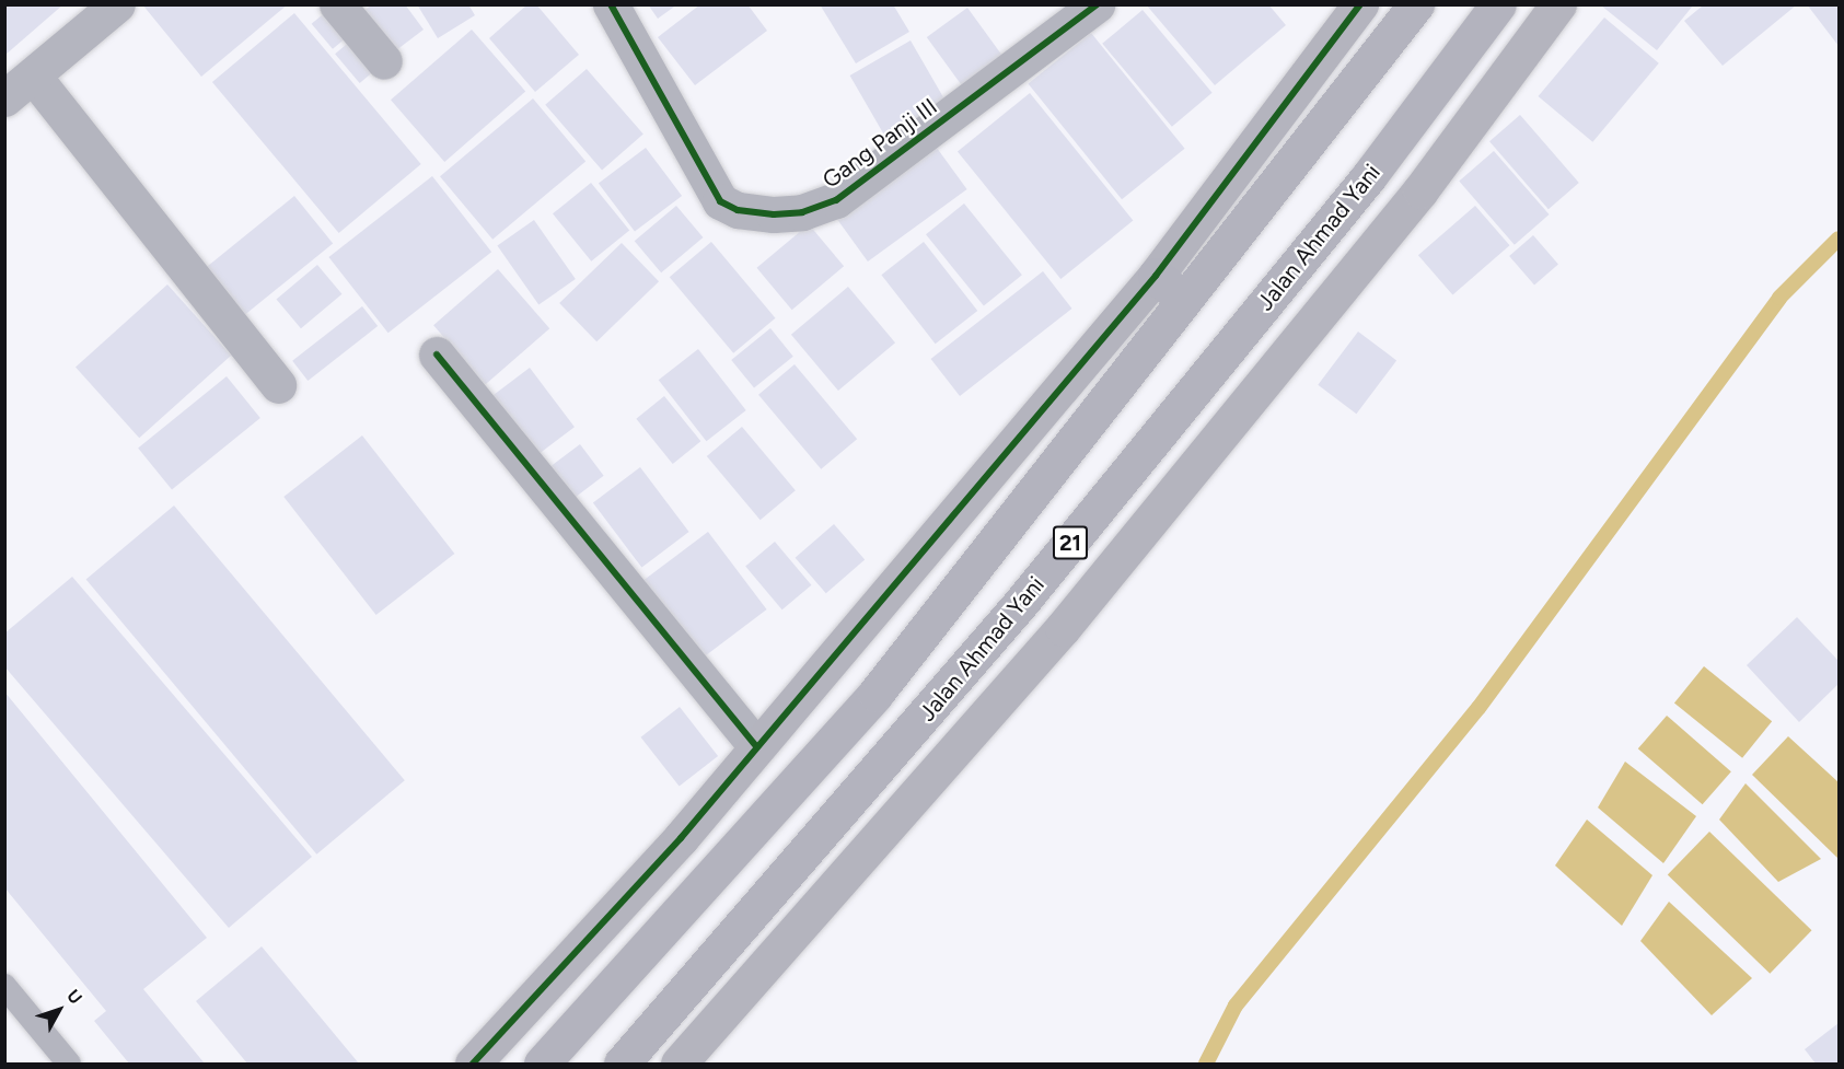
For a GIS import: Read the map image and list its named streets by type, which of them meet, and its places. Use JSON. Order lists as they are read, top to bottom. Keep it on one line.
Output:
{"streets":{"highway":["Jalan Ahmad Yani","21"],"street":["Gang Panji III"]},"north":"top right"}
